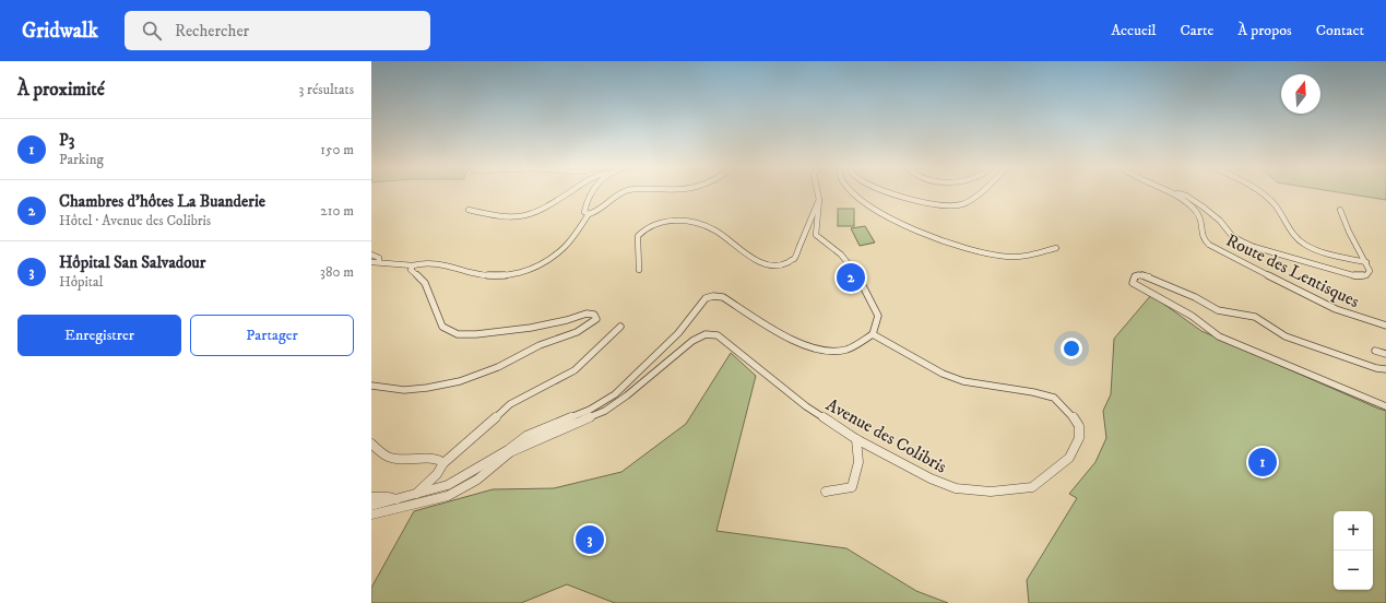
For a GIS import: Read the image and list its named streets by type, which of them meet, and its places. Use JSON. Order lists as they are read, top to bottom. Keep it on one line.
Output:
{"streets":{"street":["Route des Lentisques","Avenue des Colibris"]},"north":"top","page":{"header":"Gridwalk","search":"Rechercher","nav":["Accueil","Carte","À propos","Contact"],"heading":["À proximité","3 résultats"],"list":[{"mark":"1","name":"P3","note":"Parking","value":"150 m"},{"mark":"2","name":"Chambres d'hôtes La Buanderie","note":"Hôtel · Avenue des Colibris","value":"210 m"},{"mark":"3","name":"Hôpital San Salvadour","note":"Hôpital","value":"380 m"}],"pins":["2","1","3"],"buttons":["Enregistrer","Partager"],"map_buttons":["+","−"]}}
